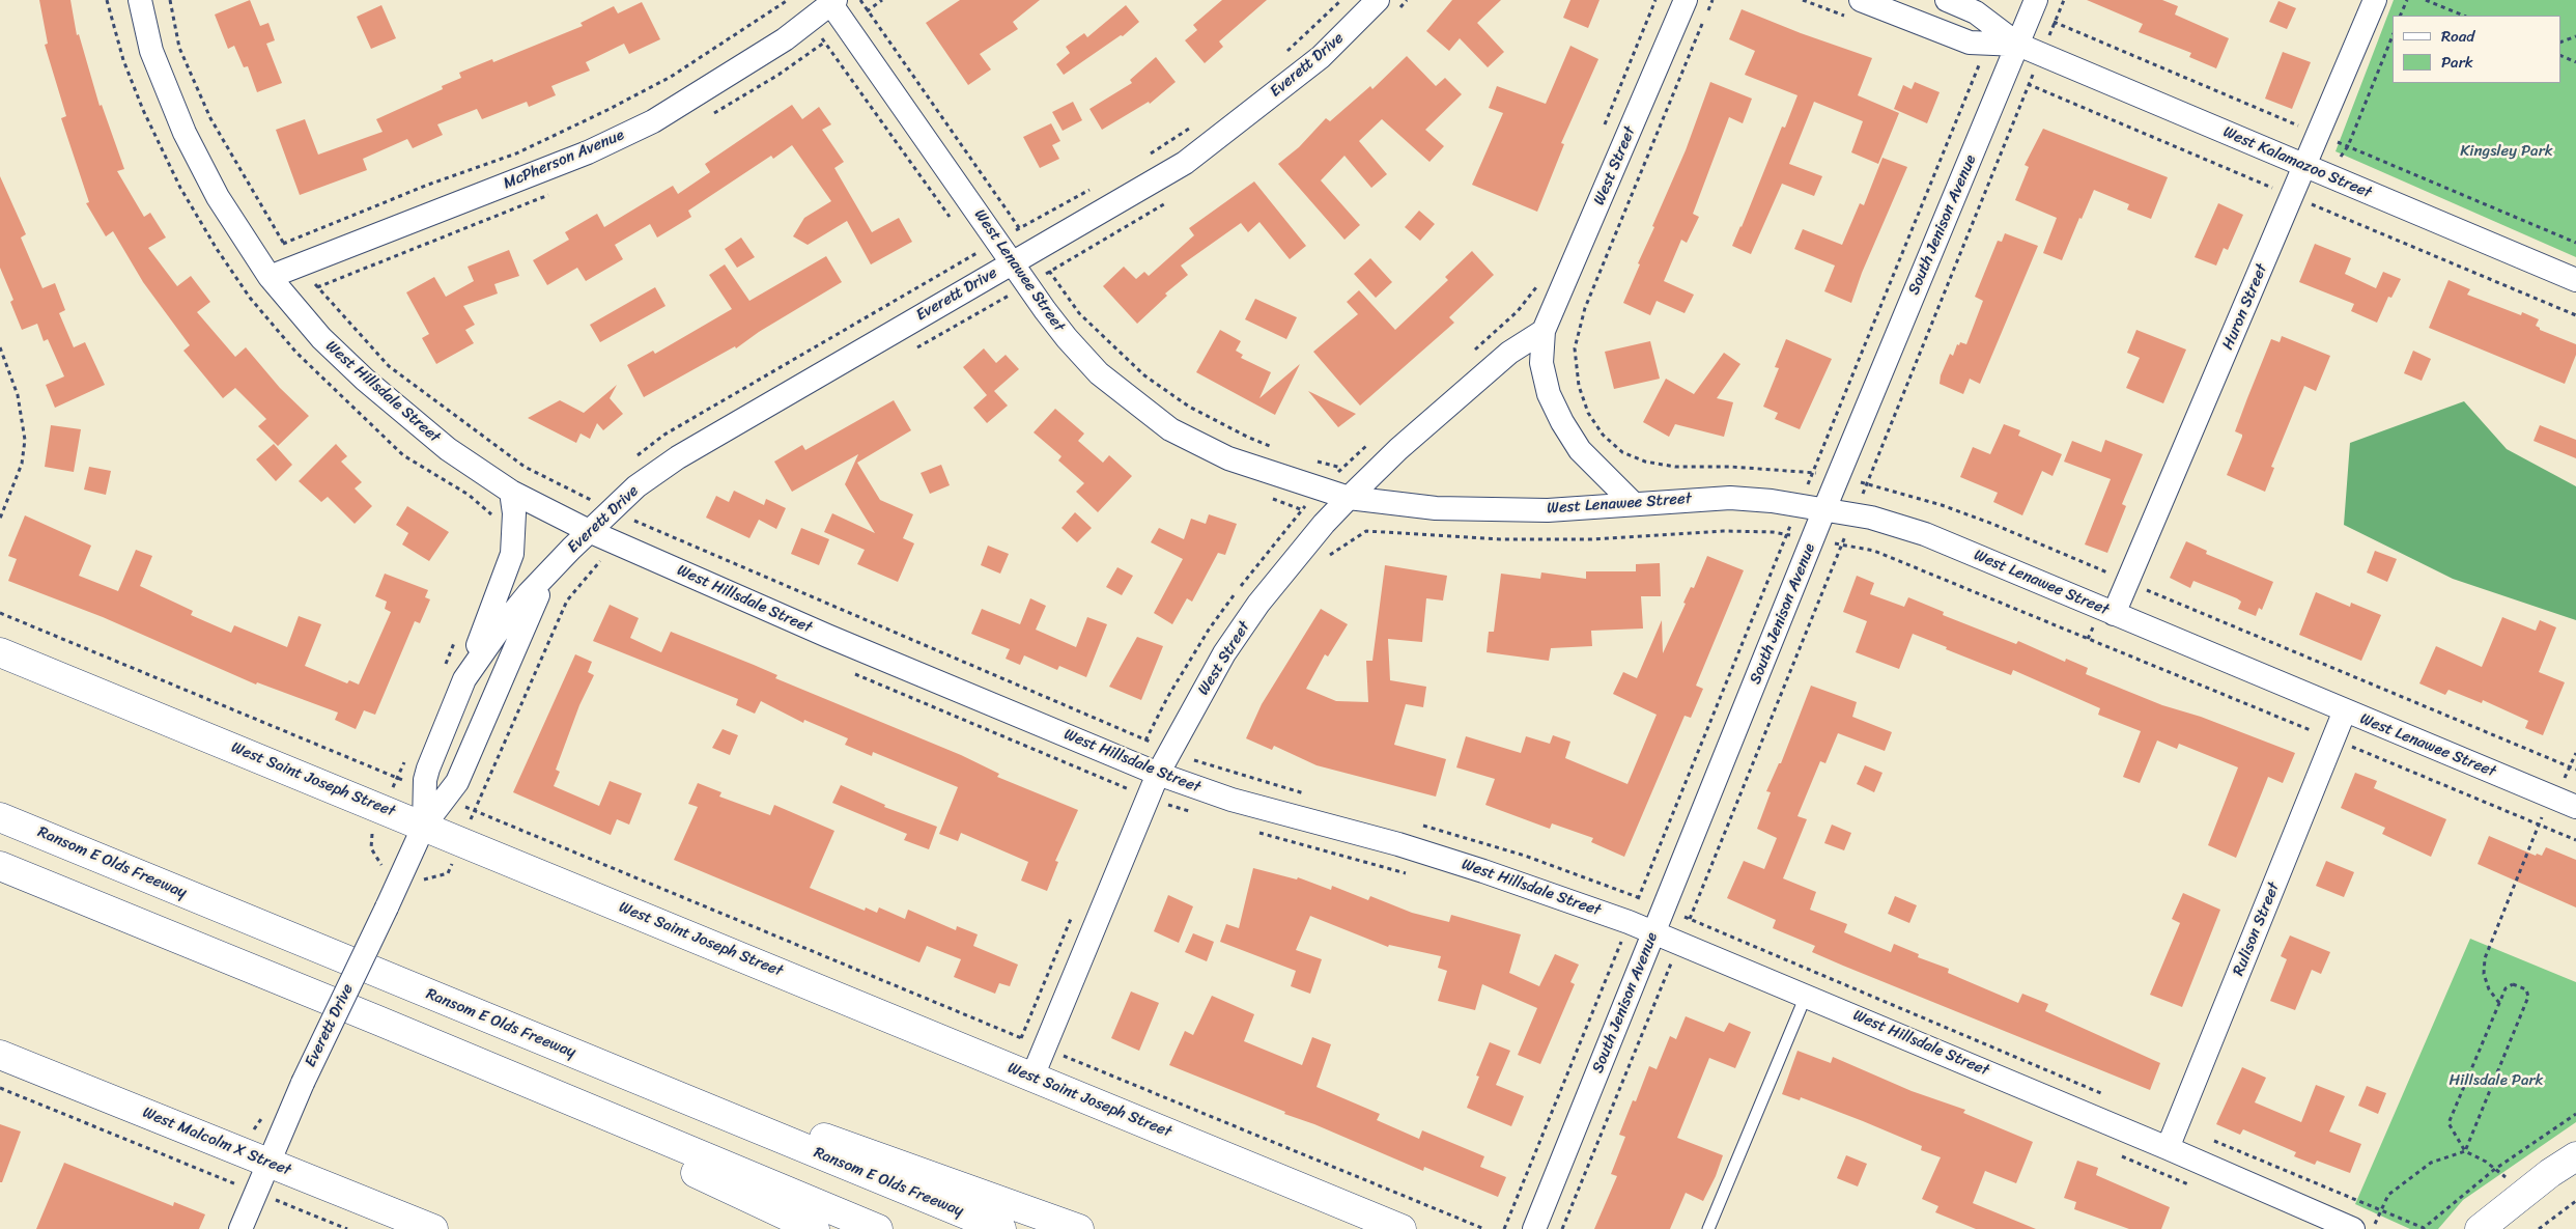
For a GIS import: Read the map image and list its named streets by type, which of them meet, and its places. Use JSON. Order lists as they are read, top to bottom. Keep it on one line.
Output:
{"streets":{"main road":["West Saint Joseph Street","Ransom E Olds Freeway","West Malcolm X Street"],"street":["Everett Drive","McPherson Avenue","West Kalamazoo Street","West Street","South Jenison Avenue","West Lenawee Street","Huron Street","West Hillsdale Street","Rulison Street"]},"crossings":[["Everett Drive","West Lenawee Street"],["Everett Drive","West Hillsdale Street"],["Everett Drive","West Saint Joseph Street"],["Everett Drive","West Malcolm X Street"],["McPherson Avenue","West Lenawee Street"],["McPherson Avenue","West Hillsdale Street"],["West Kalamazoo Street","South Jenison Avenue"],["West Kalamazoo Street","Huron Street"],["West Street","West Lenawee Street"],["West Street","West Hillsdale Street"],["West Street","West Saint Joseph Street"],["South Jenison Avenue","West Lenawee Street"],["South Jenison Avenue","West Hillsdale Street"],["West Lenawee Street","Huron Street"],["West Lenawee Street","Rulison Street"],["West Hillsdale Street","Rulison Street"]],"parks":["Kingsley Park","Hillsdale Park"],"legend":["Road","Park"]}
